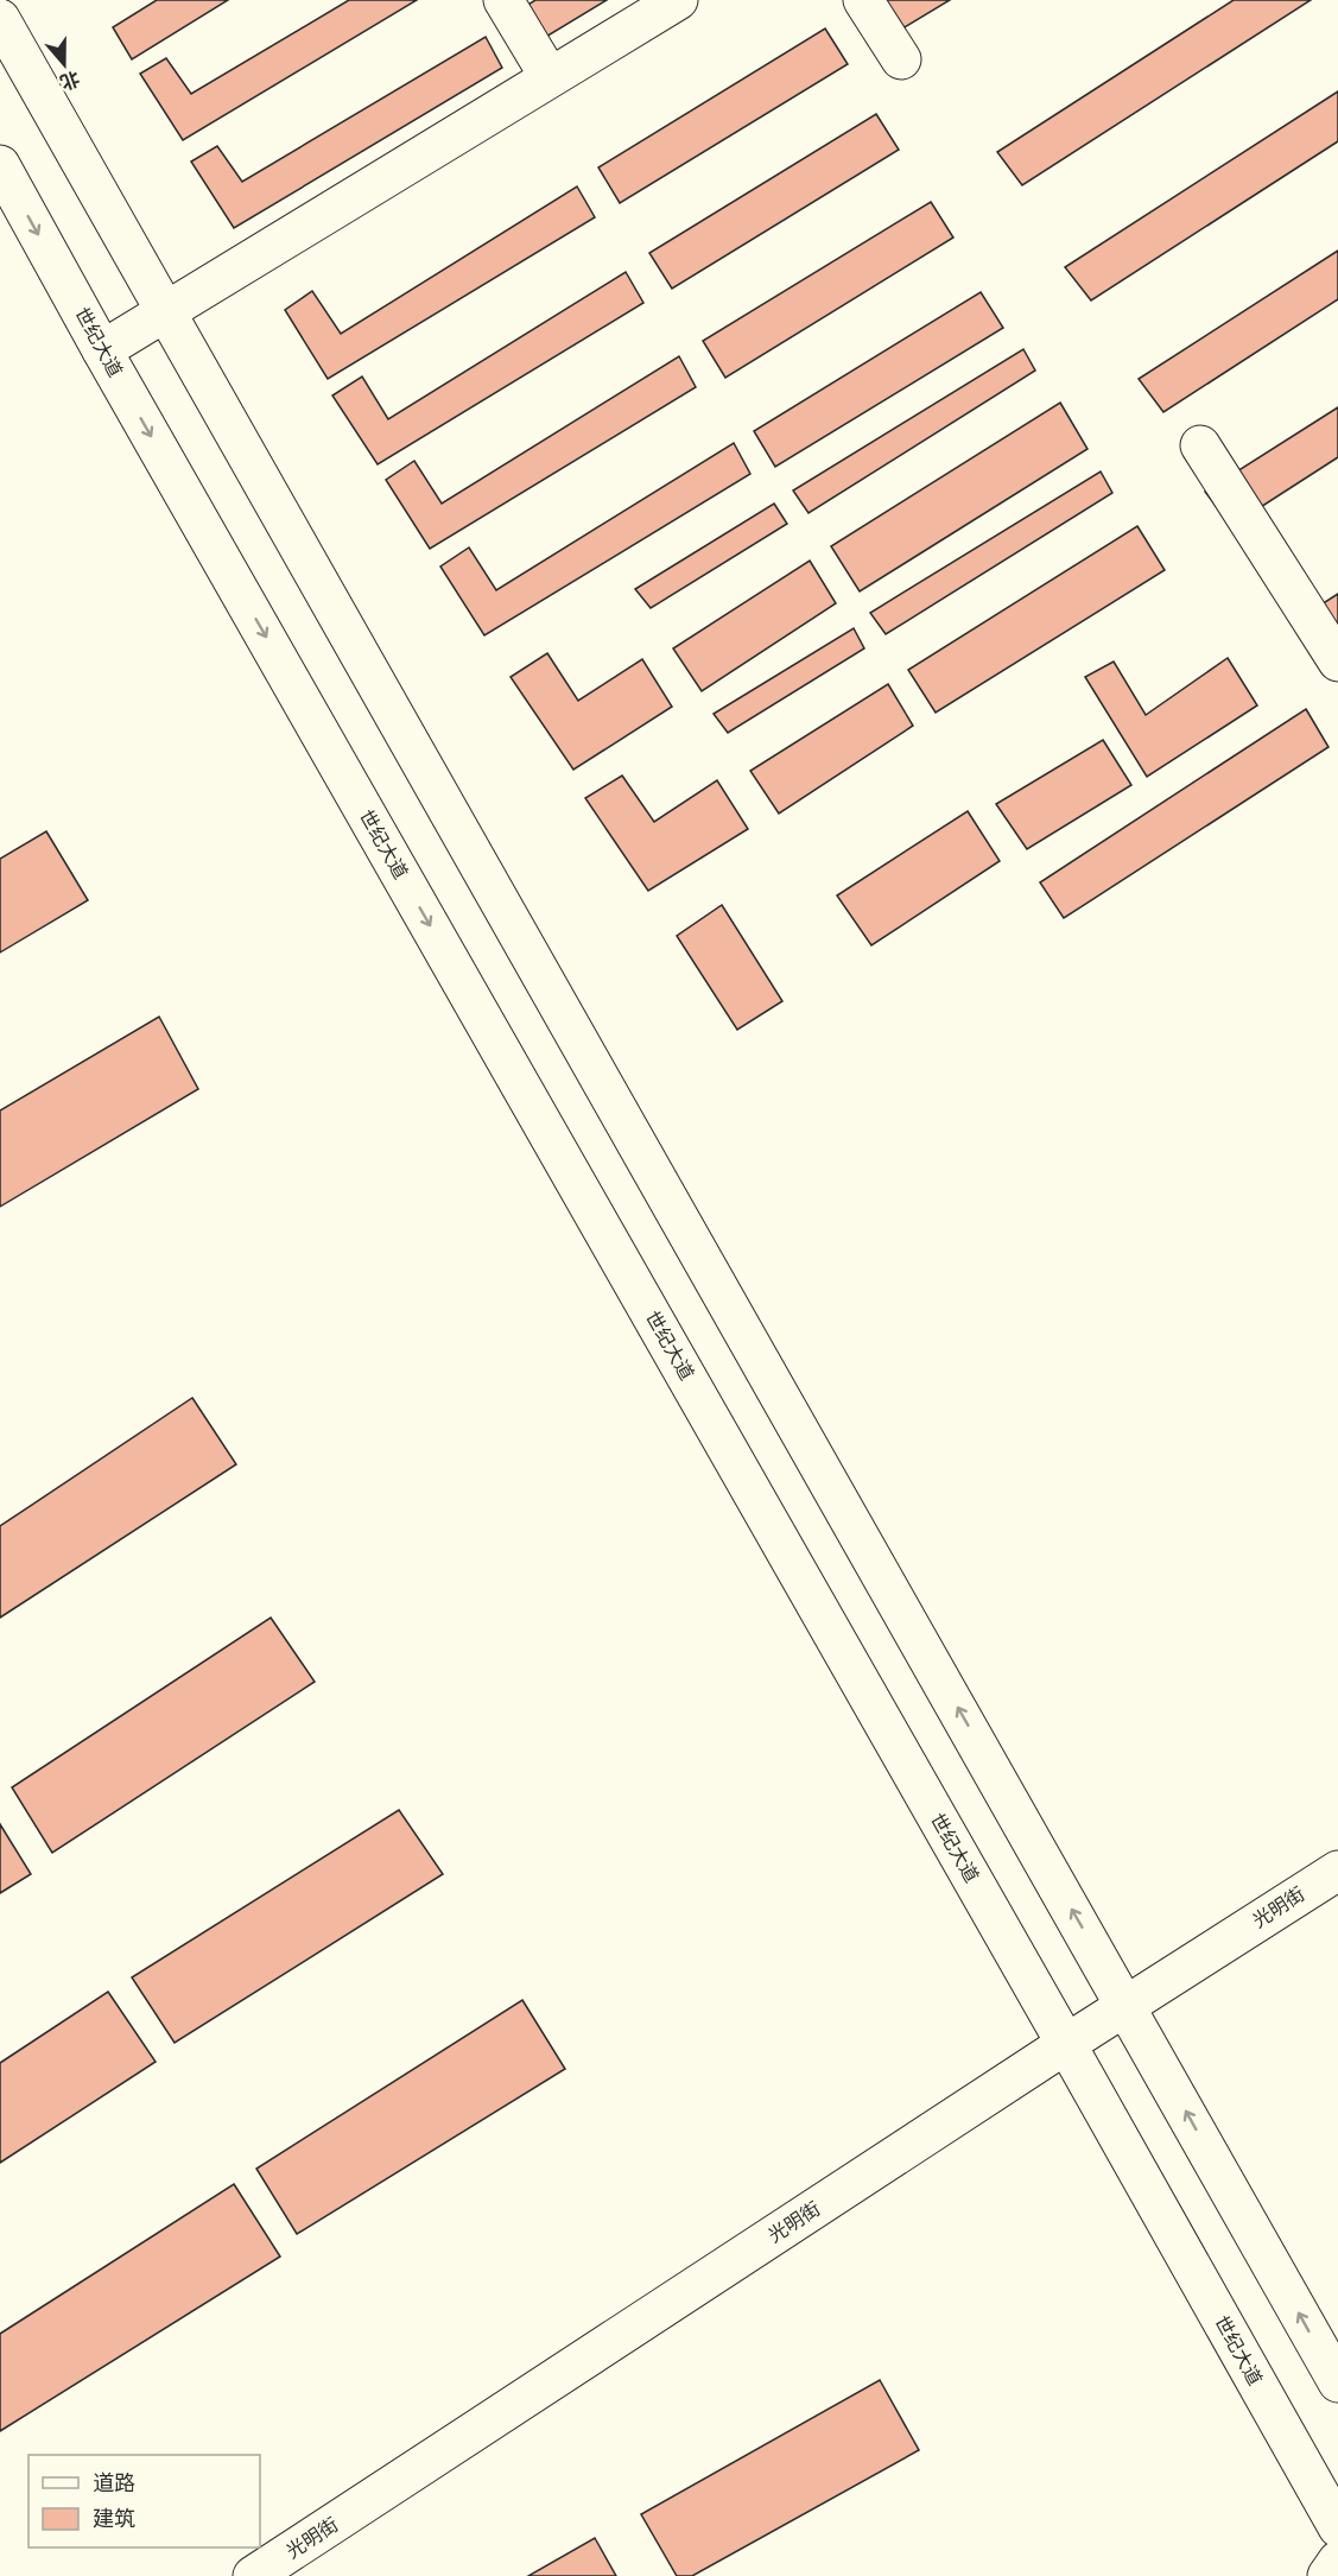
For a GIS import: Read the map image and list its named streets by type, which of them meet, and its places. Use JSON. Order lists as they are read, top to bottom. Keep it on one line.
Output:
{"streets":{"main road":["世纪大道","光明街"]},"crossings":[["世纪大道","光明街"]],"legend":["道路","建筑"],"north":"bottom"}
